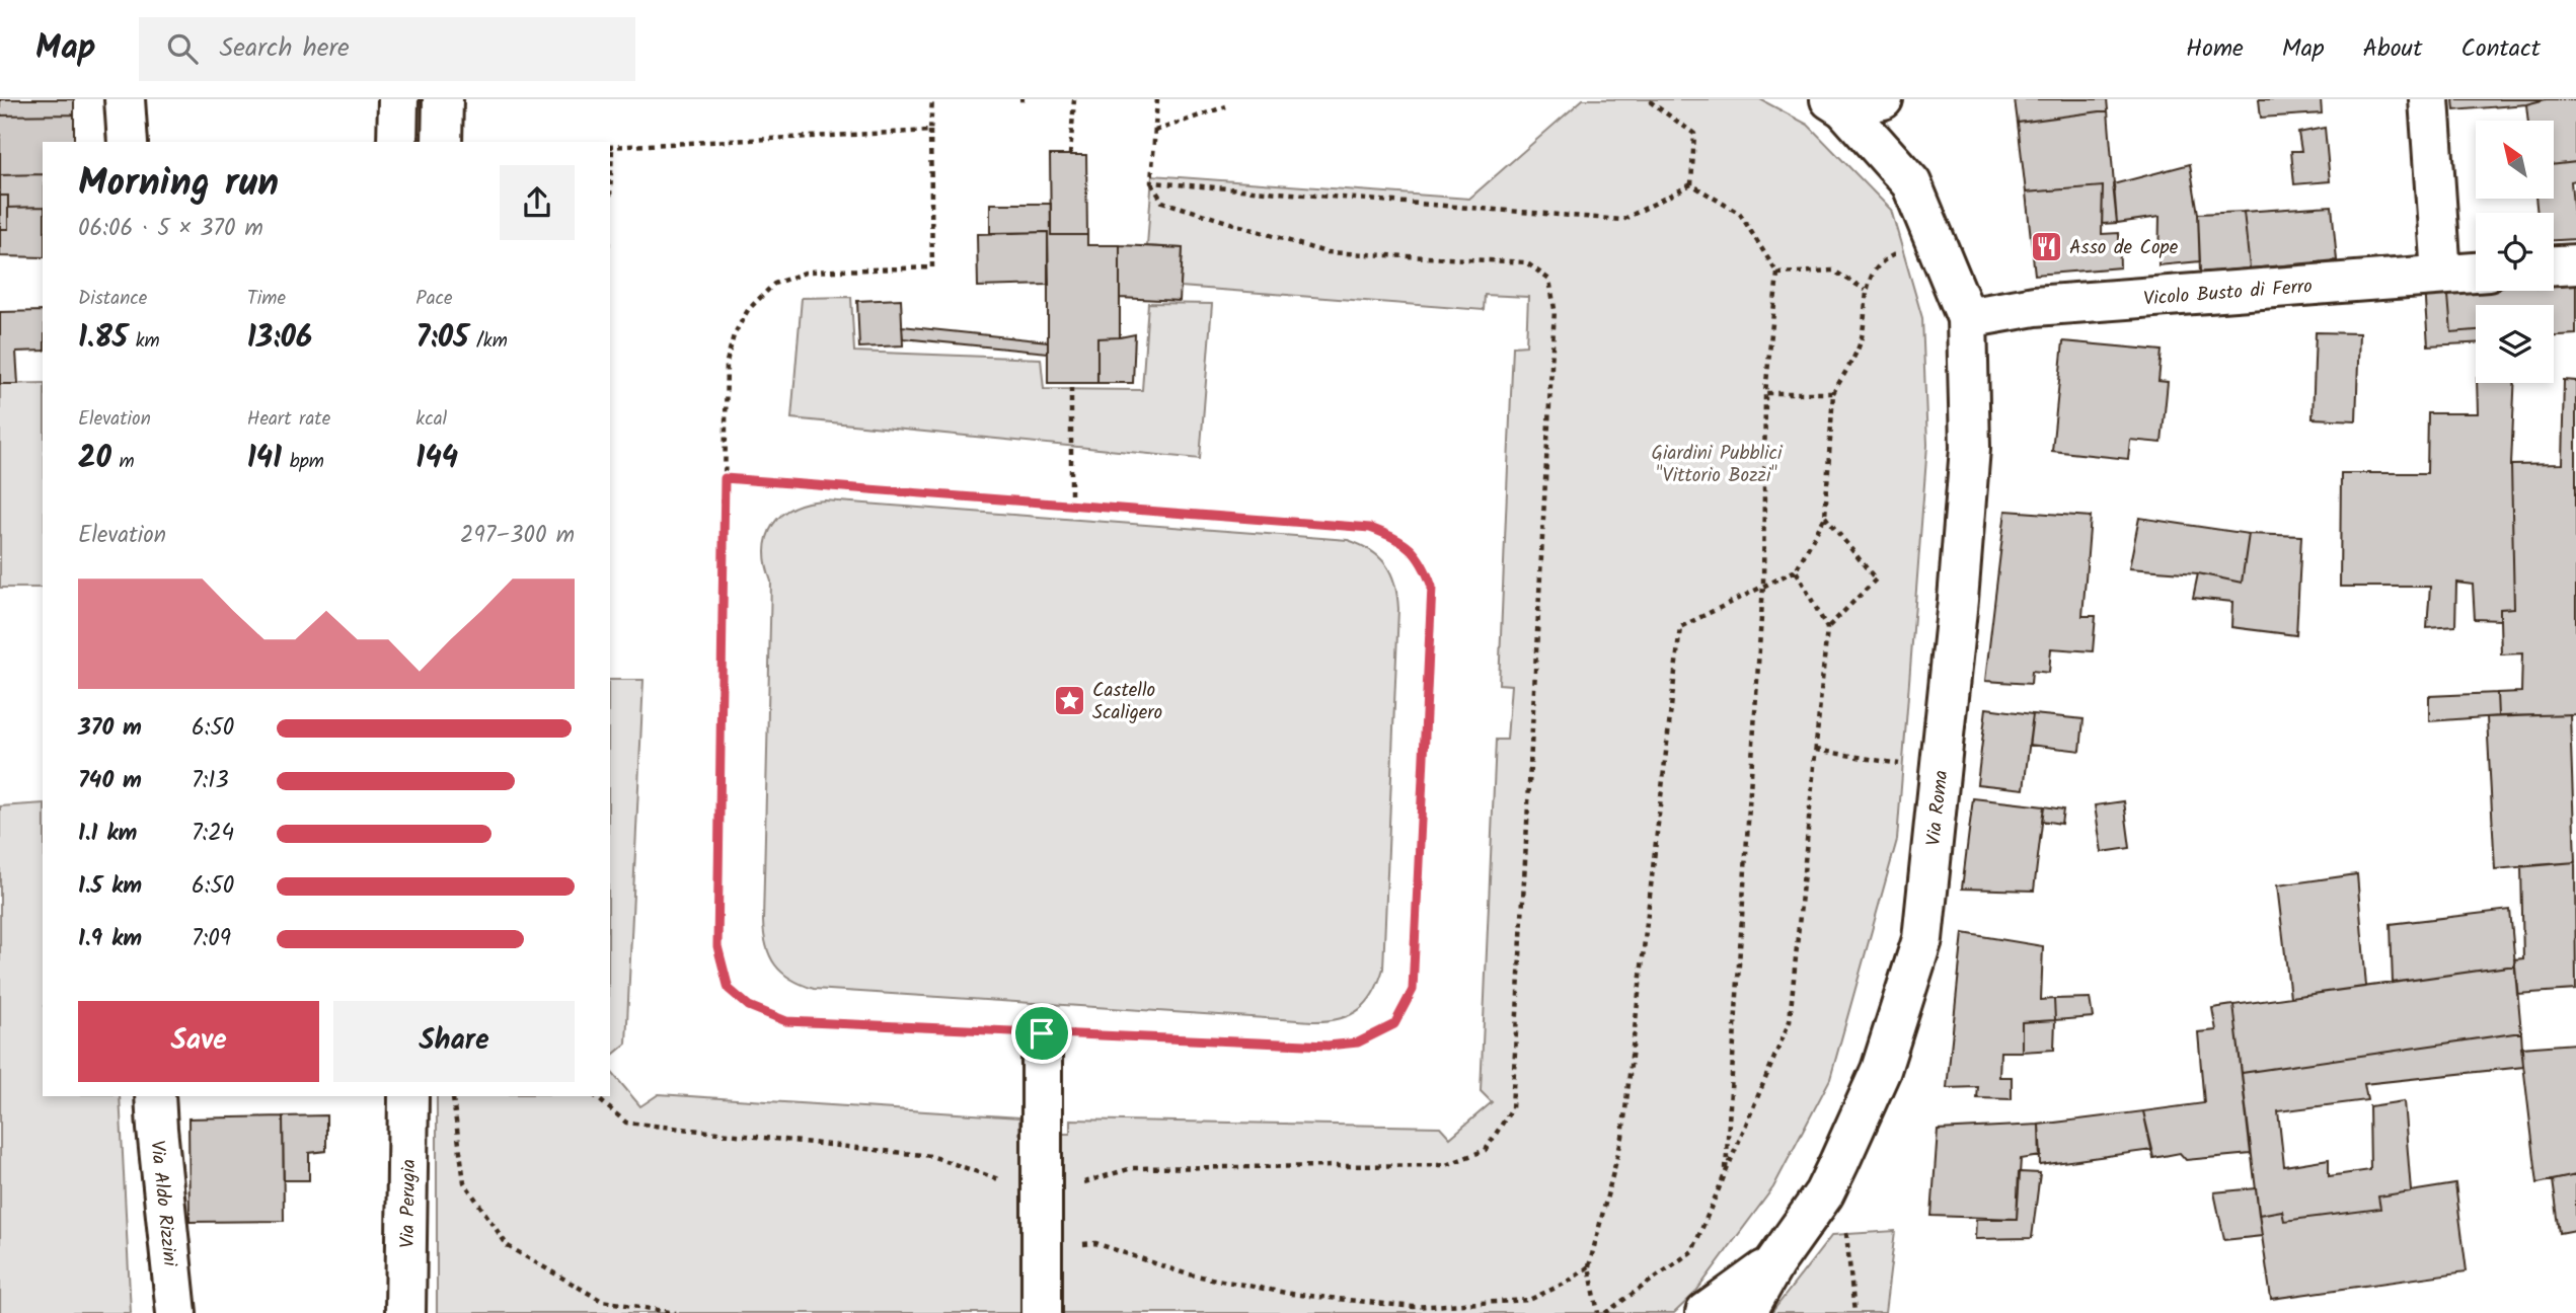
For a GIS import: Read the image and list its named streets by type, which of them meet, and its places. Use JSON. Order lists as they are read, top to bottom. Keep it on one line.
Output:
{"streets":{"street":["Vicolo Busto di Ferro","Via Roma","Via Aldo Rizzini","Via Perugia"]},"crossings":[["Vicolo Busto di Ferro","Via Roma"]],"parks":["Giardini Pubblici \"Vittorio Bozzi\""],"places":{"restaurant":["Asso de Cope"],"place":["Castello Scaligero"]},"north":"top left","page":{"header":"Map","search":"Search here","nav":["Home","Map","About","Contact"],"heading":["Morning run","06:06 · 5 × 370 m"],"stats":[["Distance","1.85 km"],["Time","13:06"],["Pace","7:05 /km"],["Elevation","20 m"],["Heart rate","141 bpm"],["kcal","144"]],"chart":["Elevation","297–300 m"],"list":[{"name":"370 m","note":"6:50"},{"name":"740 m","note":"7:13"},{"name":"1.1 km","note":"7:24"},{"name":"1.5 km","note":"6:50"},{"name":"1.9 km","note":"7:09"}],"buttons":["Save","Share"]}}
